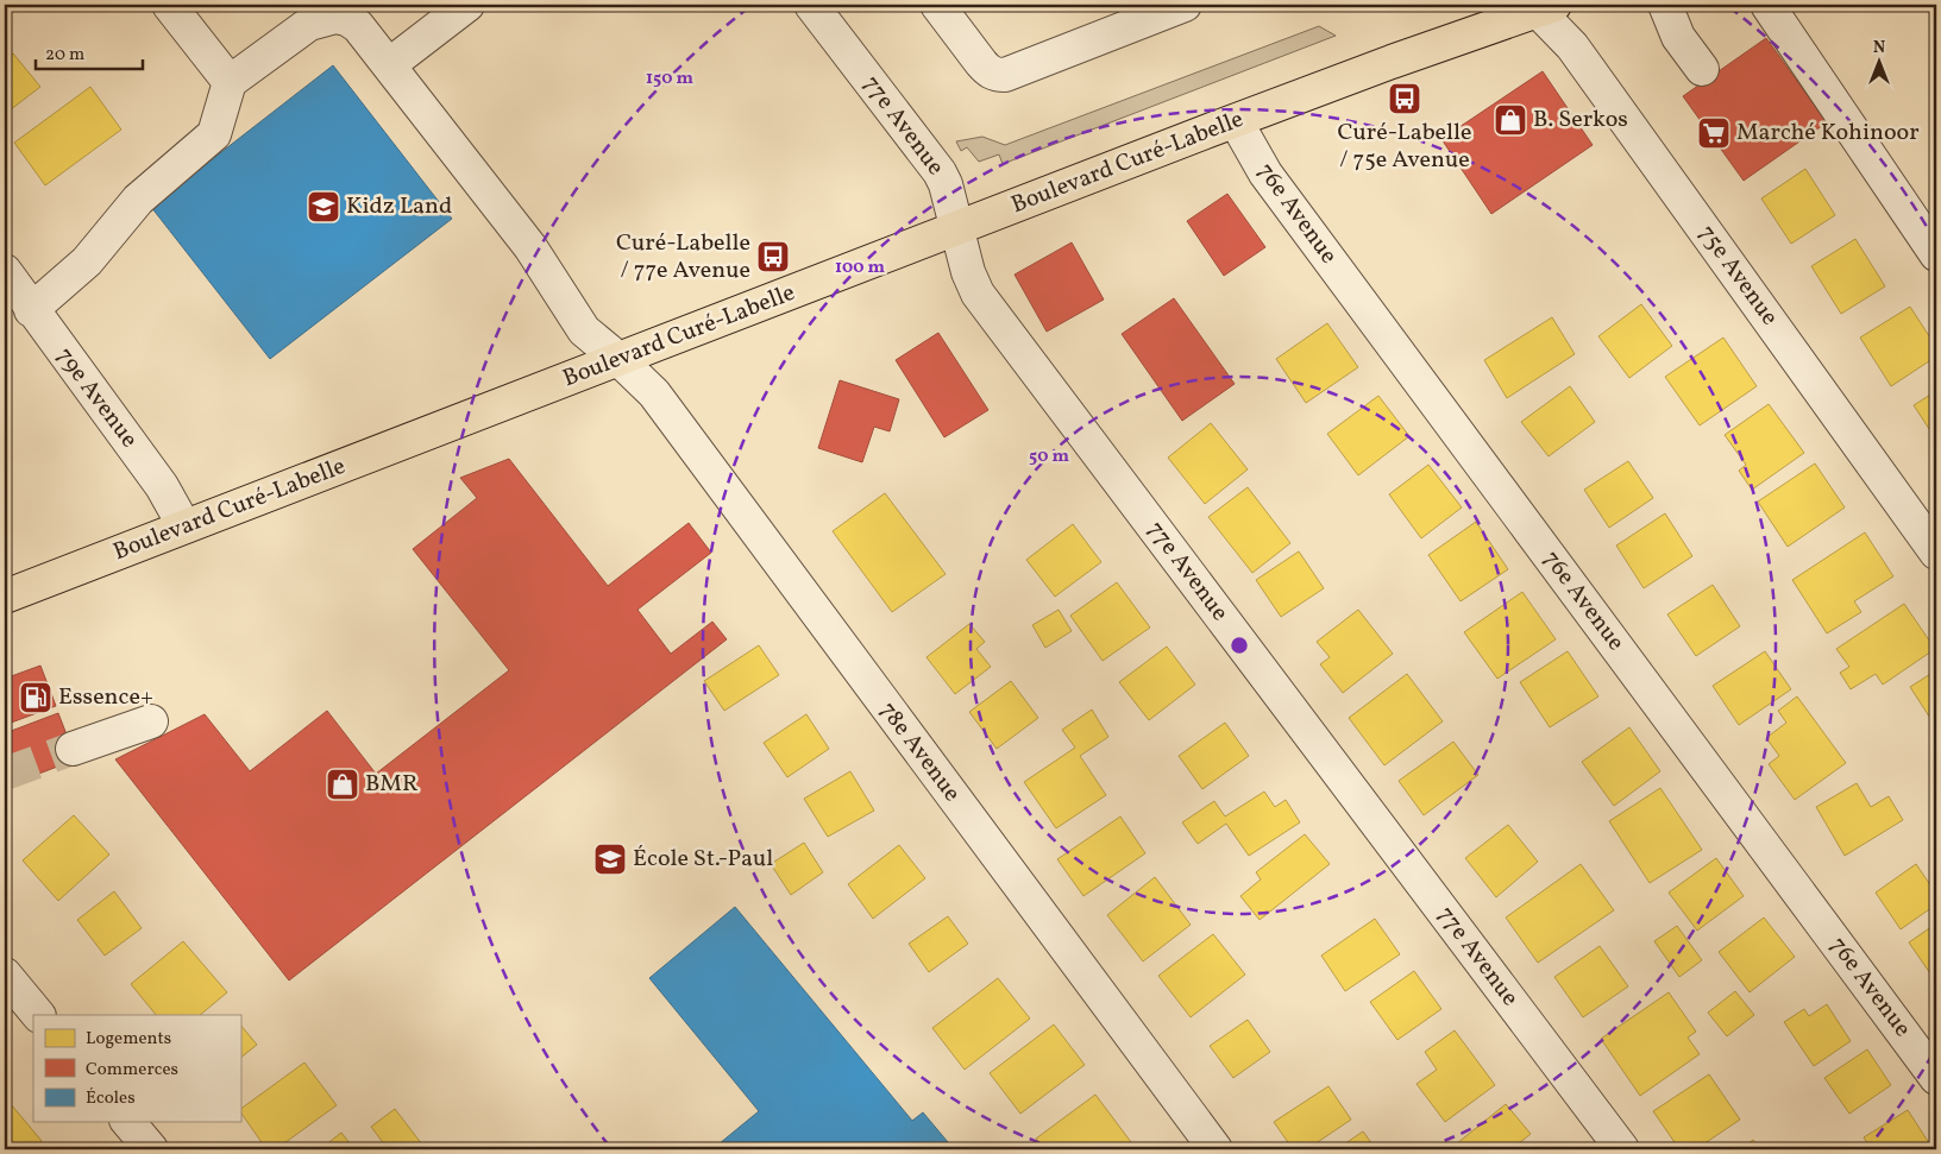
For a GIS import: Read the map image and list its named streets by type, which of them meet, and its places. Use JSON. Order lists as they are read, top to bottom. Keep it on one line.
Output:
{"streets":{"main road":["Boulevard Curé-Labelle"],"street":["77e Avenue","76e Avenue","75e Avenue","79e Avenue","78e Avenue"]},"crossings":[["77e Avenue","Boulevard Curé-Labelle"],["Boulevard Curé-Labelle","76e Avenue"],["Boulevard Curé-Labelle","75e Avenue"],["Boulevard Curé-Labelle","79e Avenue"],["Boulevard Curé-Labelle","78e Avenue"]],"places":{"bus stop":["Curé-Labelle / 75e Avenue","Curé-Labelle / 77e Avenue"],"shop":["B. Serkos","BMR"],"supermarket":["Marché Kohinoor"],"school or university":["Kidz Land","École St.-Paul"],"fuel station":["Essence+"]},"legend":["Logements","Commerces","Écoles"],"scale_bar":"20 m","north":"top","rings":["150 m","100 m","50 m"]}
